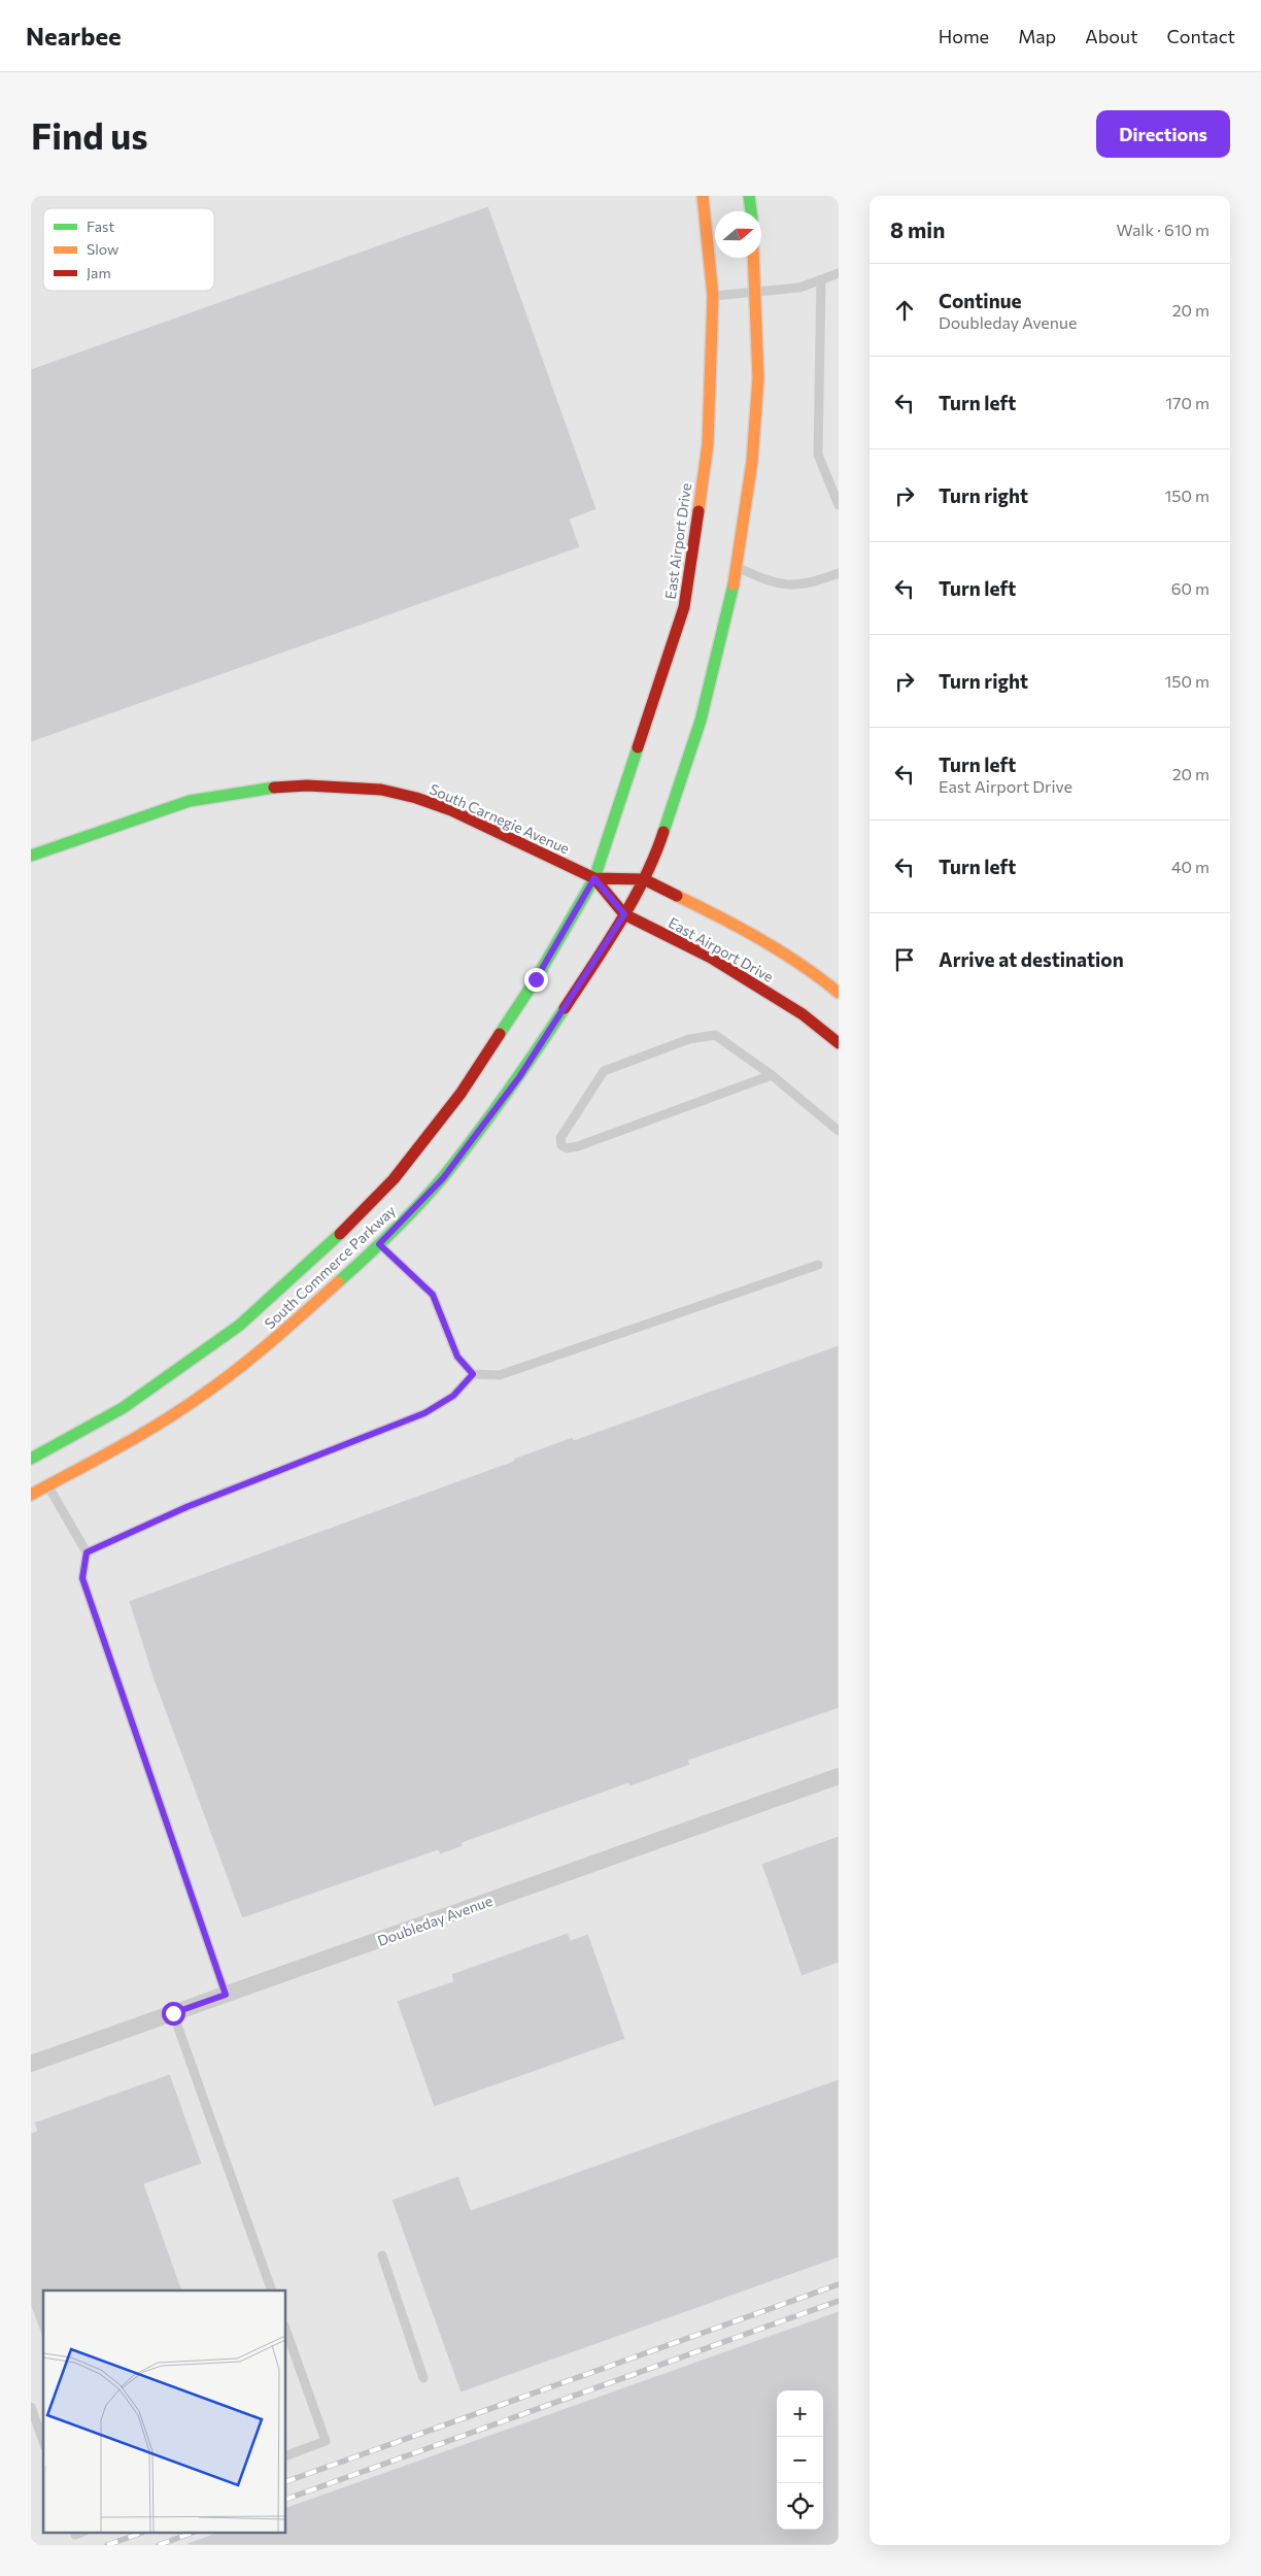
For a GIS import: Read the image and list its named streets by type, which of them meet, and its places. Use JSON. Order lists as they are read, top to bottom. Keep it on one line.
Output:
{"streets":{"main road":["East Airport Drive","South Carnegie Avenue","South Commerce Parkway"],"street":["Doubleday Avenue"]},"crossings":[["East Airport Drive","South Carnegie Avenue"],["East Airport Drive","South Commerce Parkway"],["South Carnegie Avenue","South Commerce Parkway"]],"legend":["Fast","Slow","Jam"],"north":"right","page":{"header":"Nearbee","nav":["Home","Map","About","Contact"],"buttons":"Directions","title":"Find us","heading":["8 min","Walk · 610 m"],"list":[["Continue","Doubleday Avenue","20 m"],["Turn left","170 m"],["Turn right","150 m"],["Turn left","60 m"],["Turn right","150 m"],["Turn left","East Airport Drive","20 m"],["Turn left","40 m"],"Arrive at destination"],"map_buttons":["+","−"]}}
